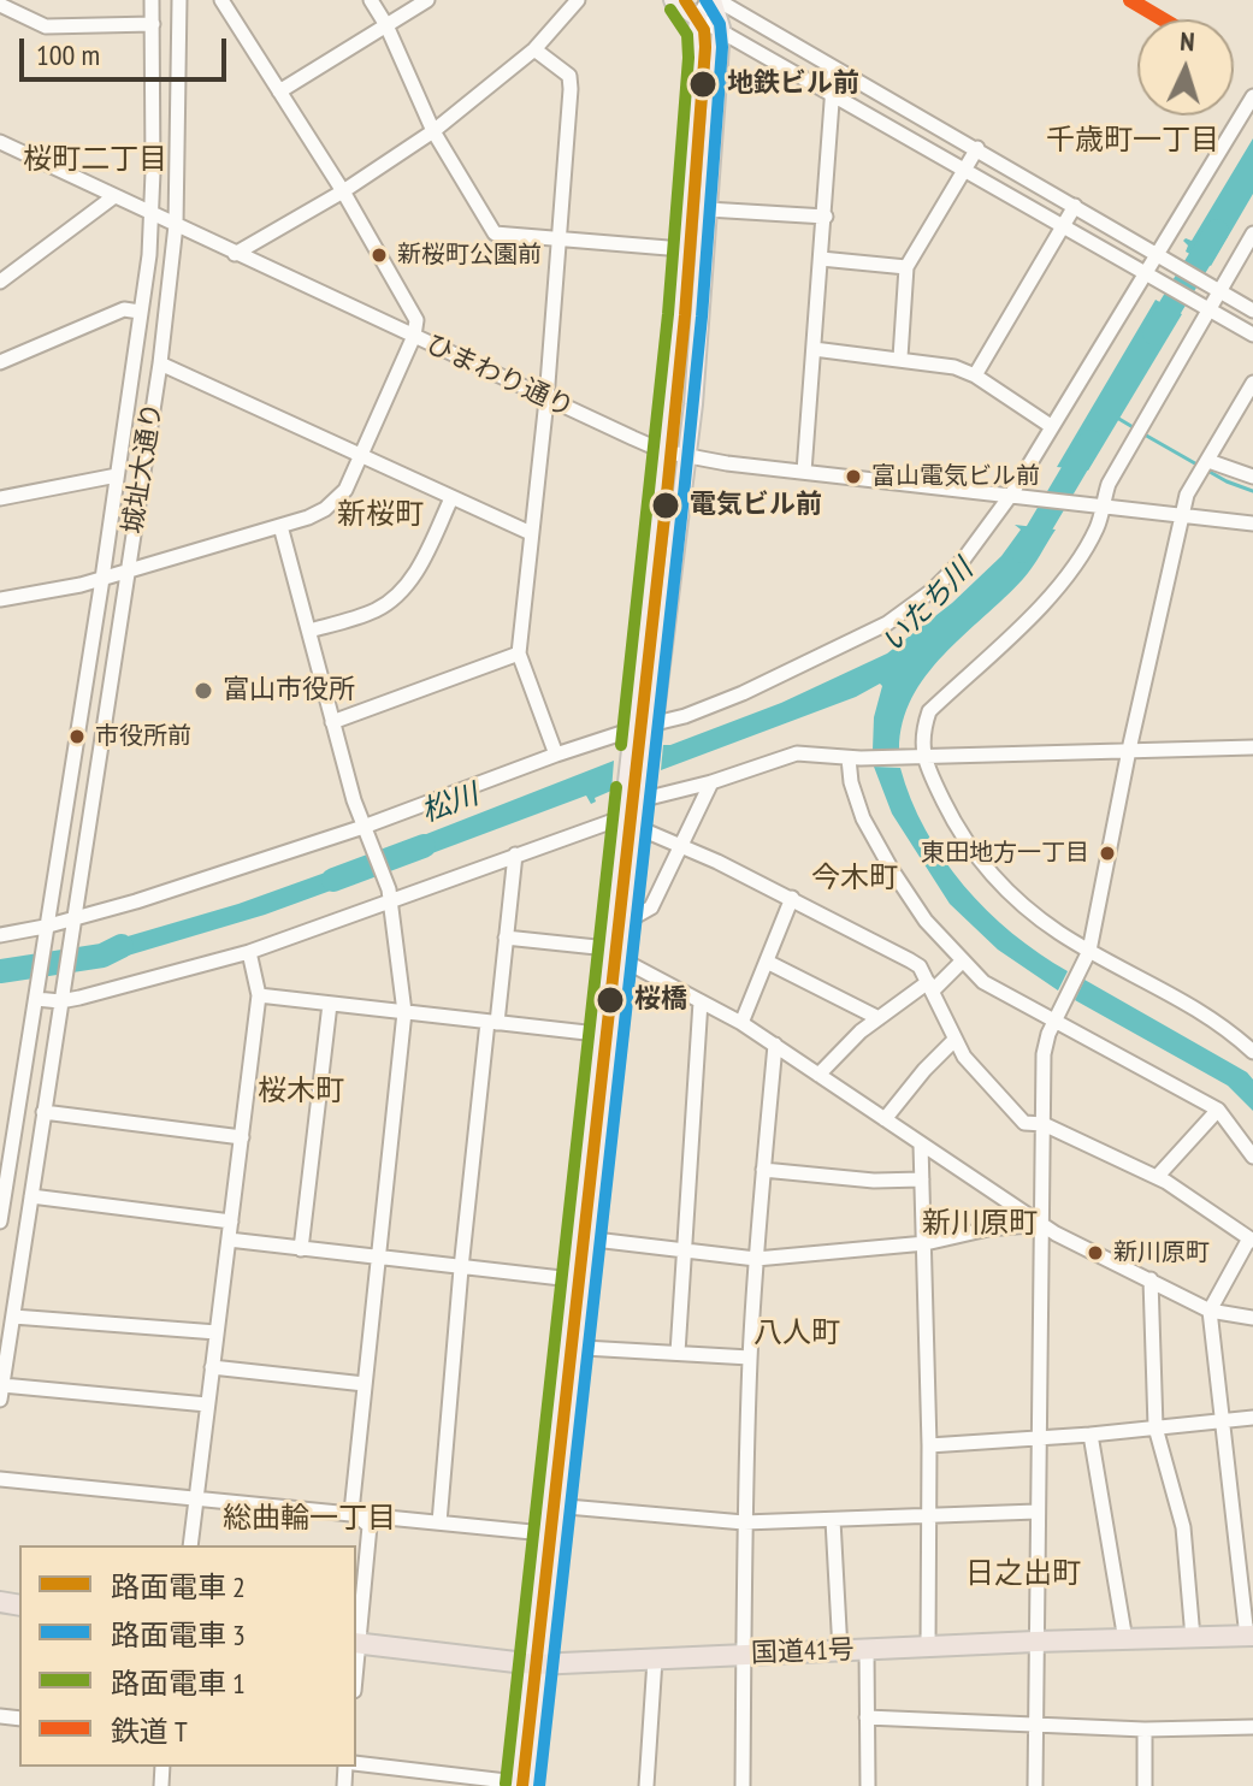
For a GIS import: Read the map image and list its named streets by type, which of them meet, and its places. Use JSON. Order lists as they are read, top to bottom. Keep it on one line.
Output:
{"streets":{"highway":["国道41号"],"street":["ひまわり通り","城址大通り"]},"crossings":[["ひまわり通り","城址大通り"]],"districts":["千歳町一丁目","桜町二丁目","新桜町","今木町","桜木町","新川原町","八人町","総曲輪一丁目","日之出町"],"water":["いたち川","松川"],"places":["地鉄ビル前","新桜町公園前","富山電気ビル前","電気ビル前","富山市役所","市役所前","東田地方一丁目","桜橋","新川原町"],"lines":["tram line 2","tram line 3","rail line T","tram line 1"],"legend":["路面電車 2","路面電車 3","路面電車 1","鉄道 T"],"scale_bar":"100 m","north":"top"}
